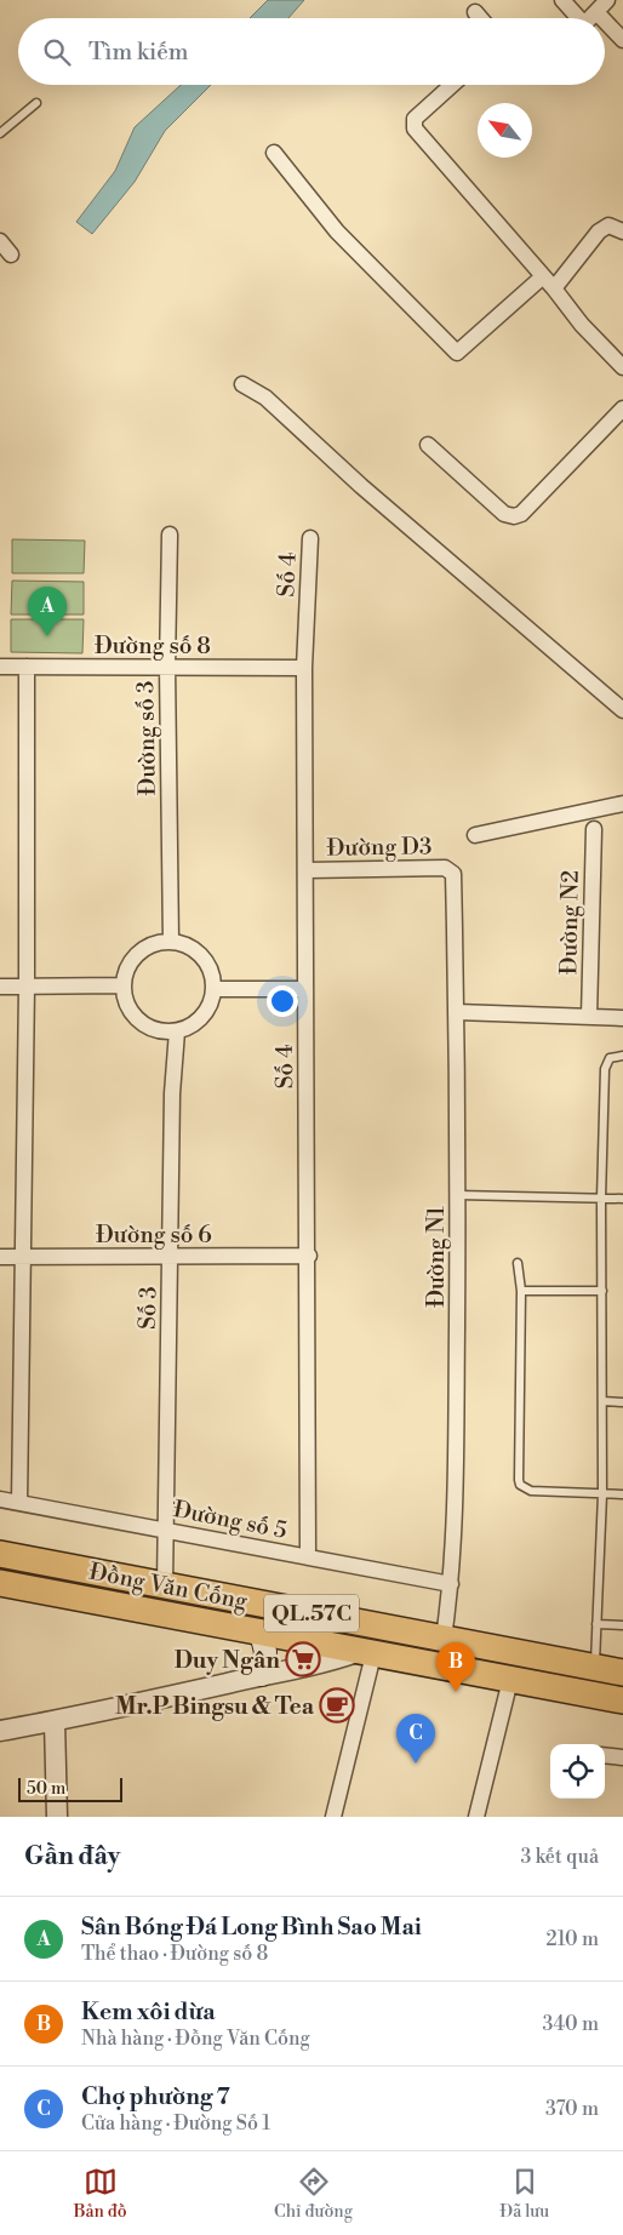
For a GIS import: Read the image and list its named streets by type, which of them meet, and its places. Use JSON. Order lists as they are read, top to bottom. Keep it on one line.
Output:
{"streets":{"highway":["Đồng Văn Cống","QL.57C"],"street":["Số 4","Đường số 8","Đường số 3","Đường D3","Đường N2","Đường số 6","Đường N1","Số 3","Đường số 5"]},"crossings":[["Số 4","Đường số 8"],["Số 4","Đường D3"],["Số 4","Đường số 6"],["Số 4","Đường số 5"],["Đường số 8","Đường số 3"],["Đường số 3","Số 3"],["Đường D3","Đường N1"],["Đường số 6","Số 3"],["Đường N1","Đường số 5"],["Đường N1","Đồng Văn Cống"],["Số 3","Đường số 5"],["Số 3","Đồng Văn Cống"]],"places":{"supermarket":["Duy Ngân"],"cafe":["Mr.P Bingsu & Tea"]},"scale_bar":"50 m","north":"top left","page":{"search":"Tìm kiếm","pins":["A","B","C"],"scale":"50 m","heading":["Gần đây","3 kết quả"],"list":[{"mark":"A","name":"Sân Bóng Đá Long Bình Sao Mai","note":"Thể thao · Đường số 8","value":"210 m"},{"mark":"B","name":"Kem xôi dừa","note":"Nhà hàng · Đồng Văn Cống","value":"340 m"},{"mark":"C","name":"Chợ phường 7","note":"Cửa hàng · Đường Số 1","value":"370 m"}],"nav":["Bản đồ","Chỉ đường","Đã lưu"]}}
